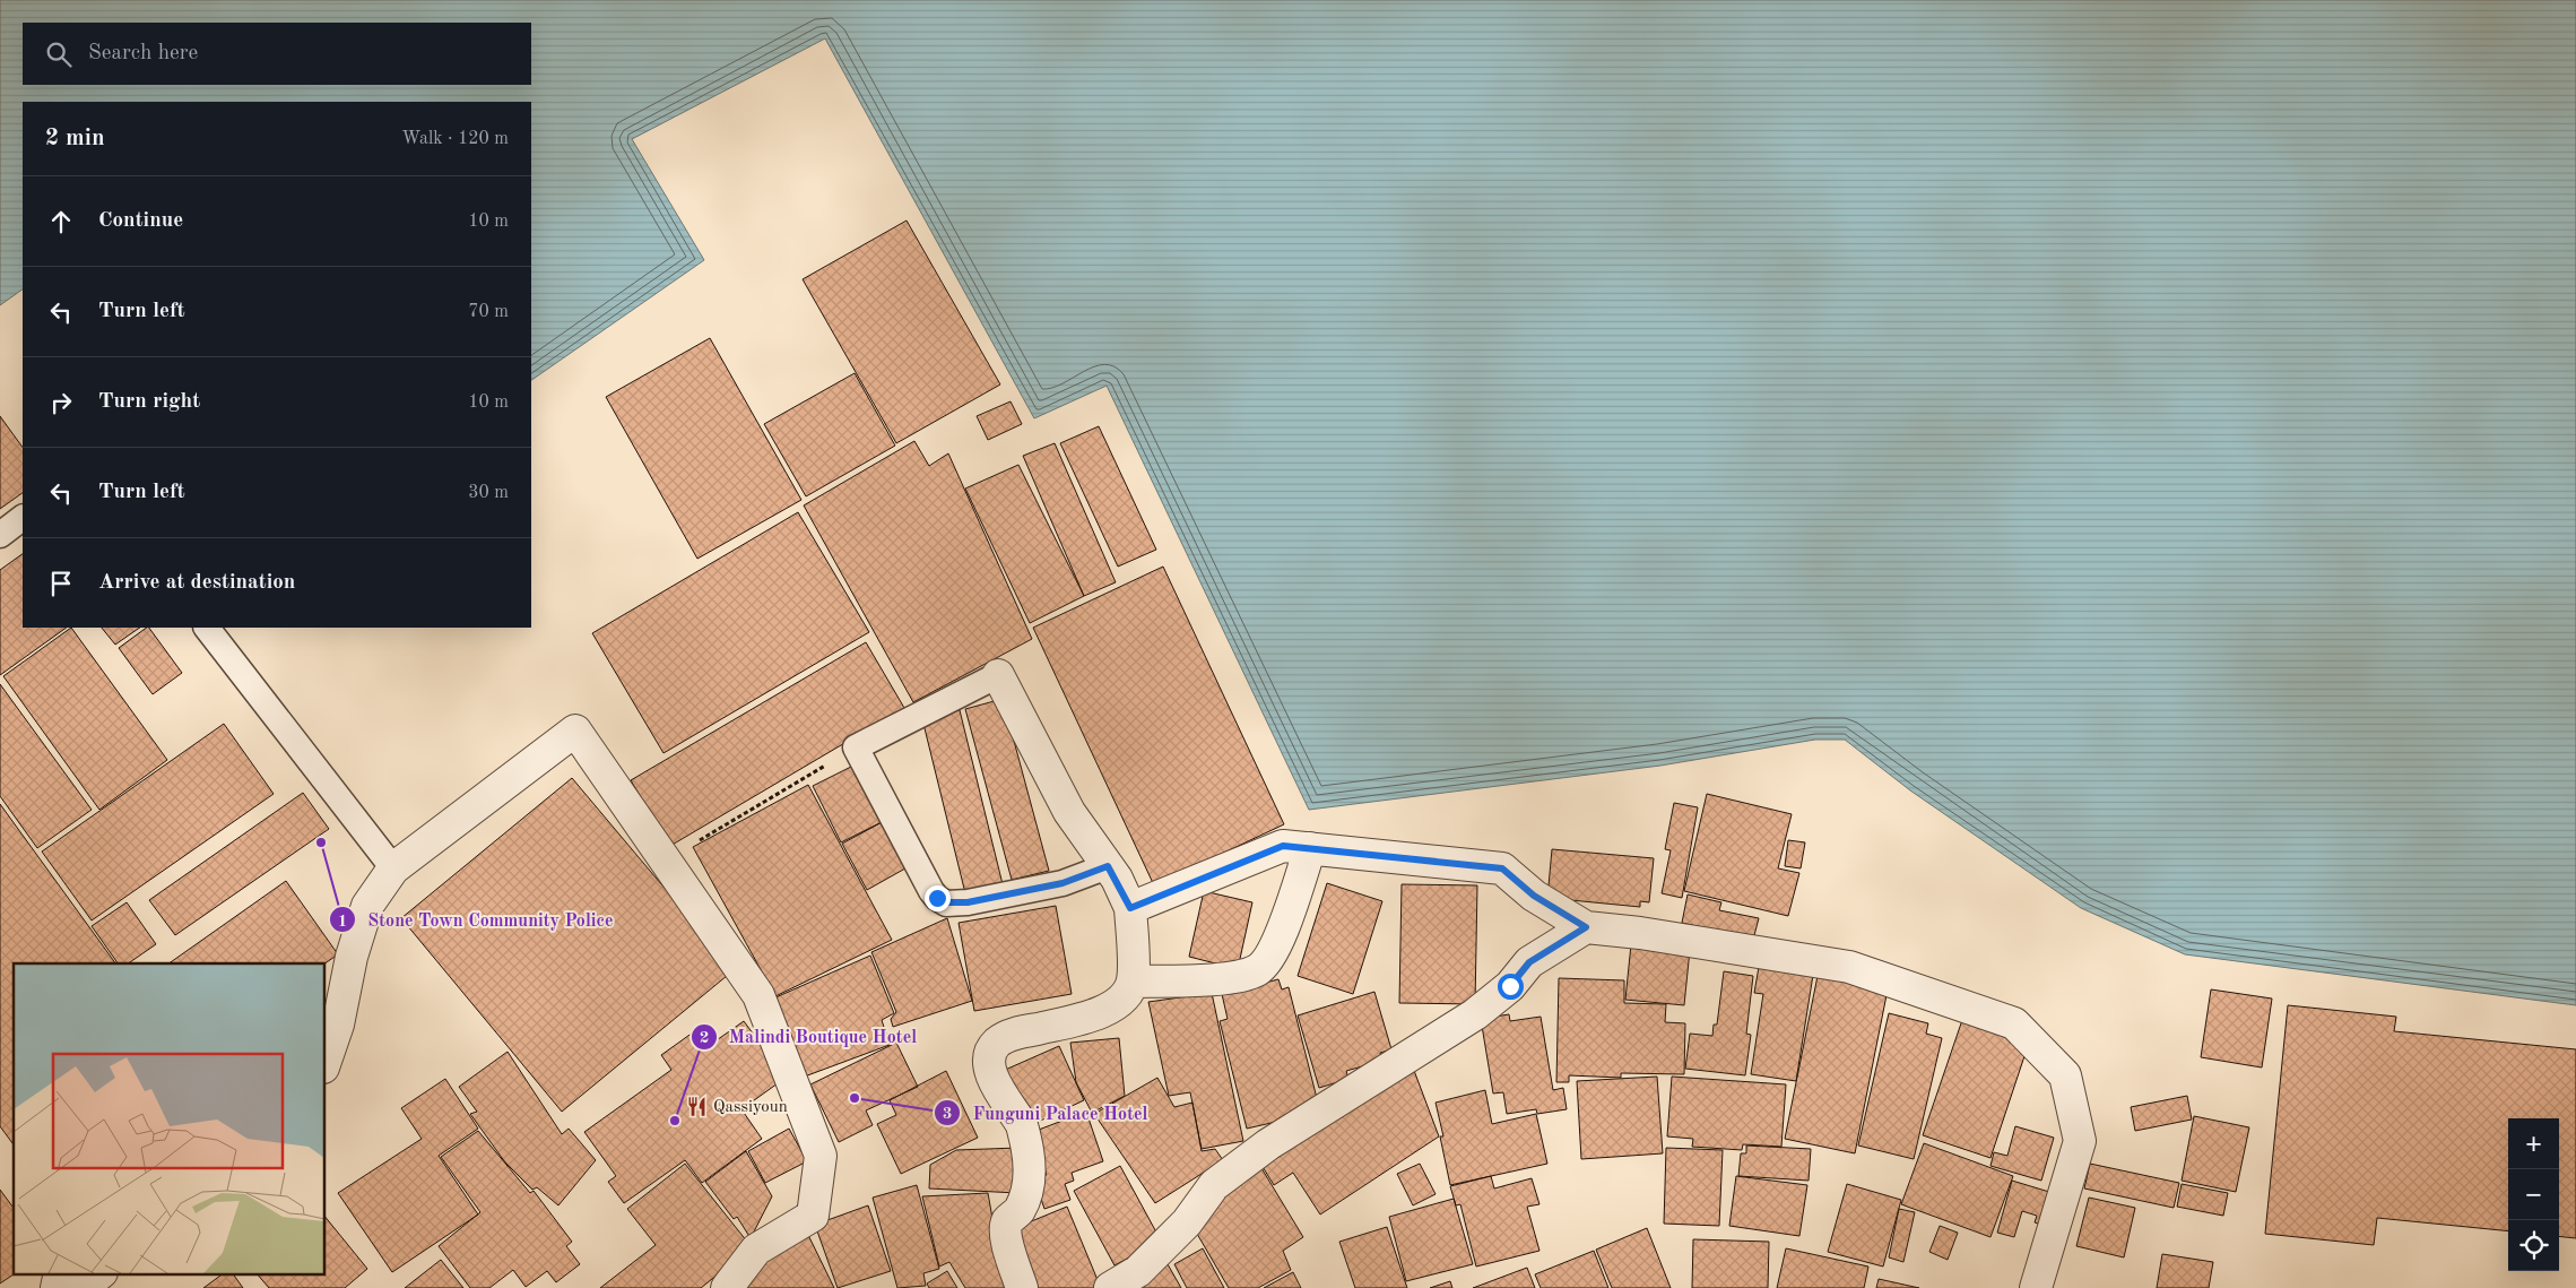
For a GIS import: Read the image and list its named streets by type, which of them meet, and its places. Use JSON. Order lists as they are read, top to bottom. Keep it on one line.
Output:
{"places":{"other":["Stone Town Community Police","Funguni Palace Hotel","Malindi Boutique Hotel"],"restaurant":["Qassiyoun"]},"page":{"search":"Search here","heading":["2 min","Walk · 120 m"],"list":[["Continue","10 m"],["Turn left","70 m"],["Turn right","10 m"],["Turn left","30 m"],"Arrive at destination"],"map_buttons":["+","−"]}}
